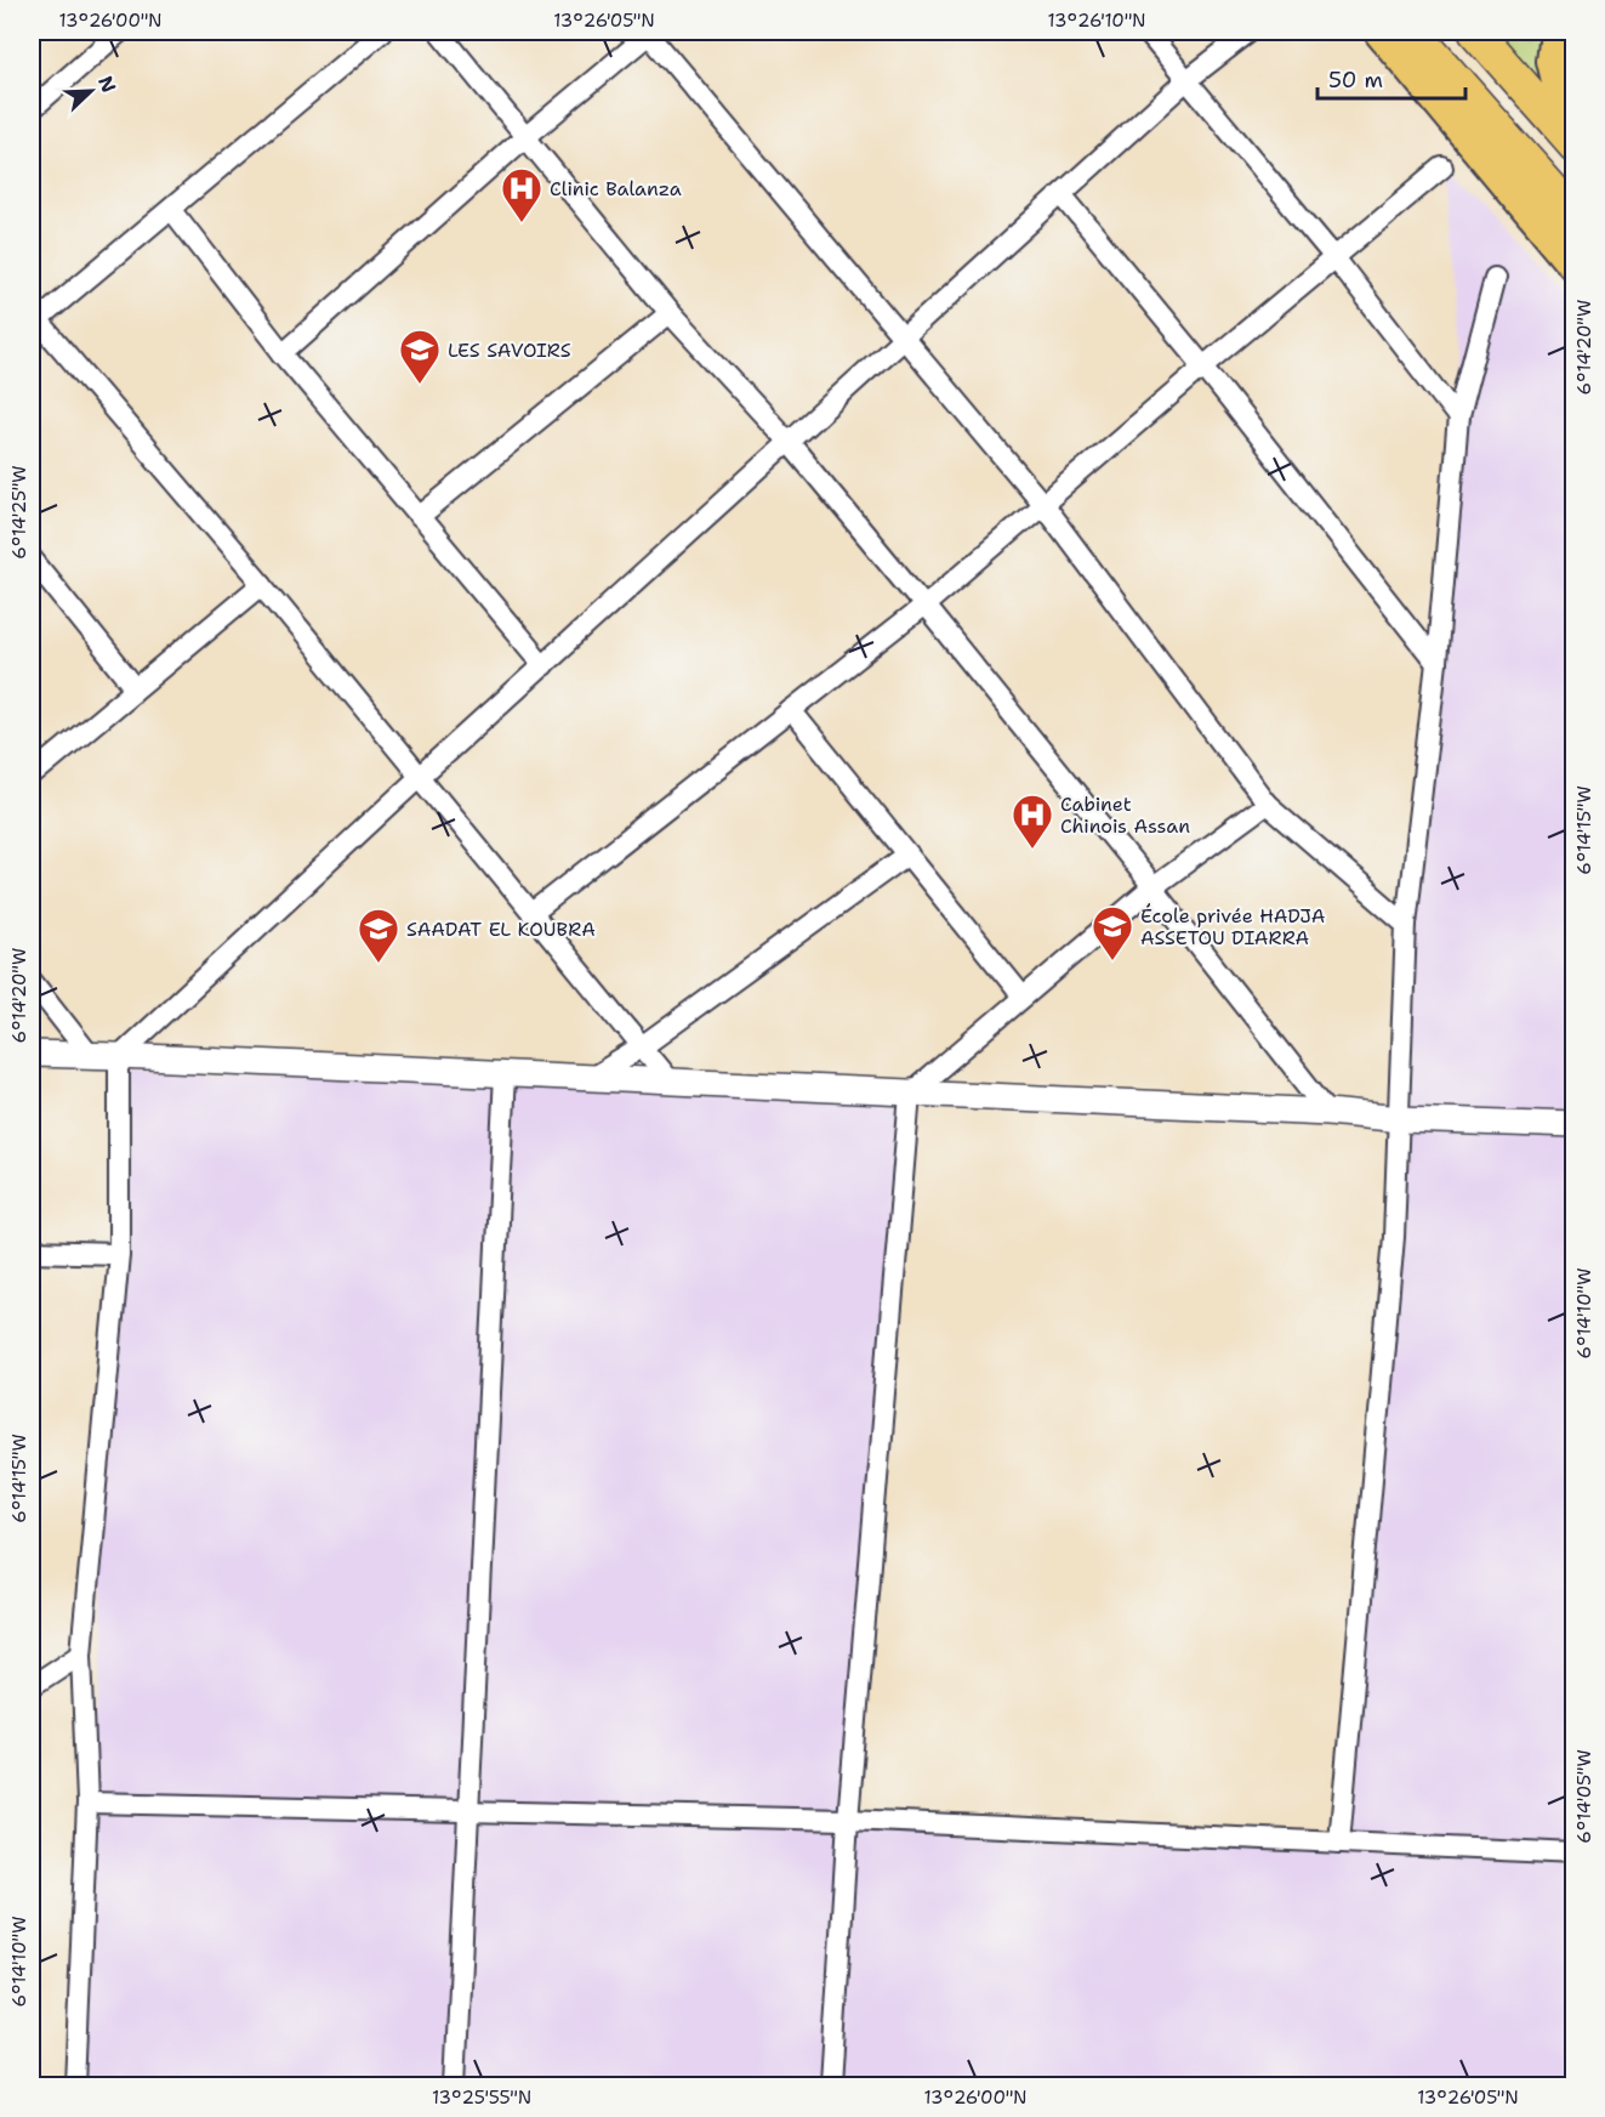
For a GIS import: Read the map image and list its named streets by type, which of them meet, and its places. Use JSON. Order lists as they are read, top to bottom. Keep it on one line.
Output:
{"places":{"hospital":["Clinic Balanza","Cabinet Chinois Assan"],"school or university":["LES SAVOIRS","École privée HADJA ASSETOU DIARRA","SAADAT EL KOUBRA"]},"scale_bar":"50 m","north":"top right","coordinates":["13°26'00\"N","13°26'05\"N","13°26'10\"N","6°14'20\"W","6°14'25\"W","6°14'15\"W","6°14'10\"W","6°14'05\"W","13°25'55\"N"]}
